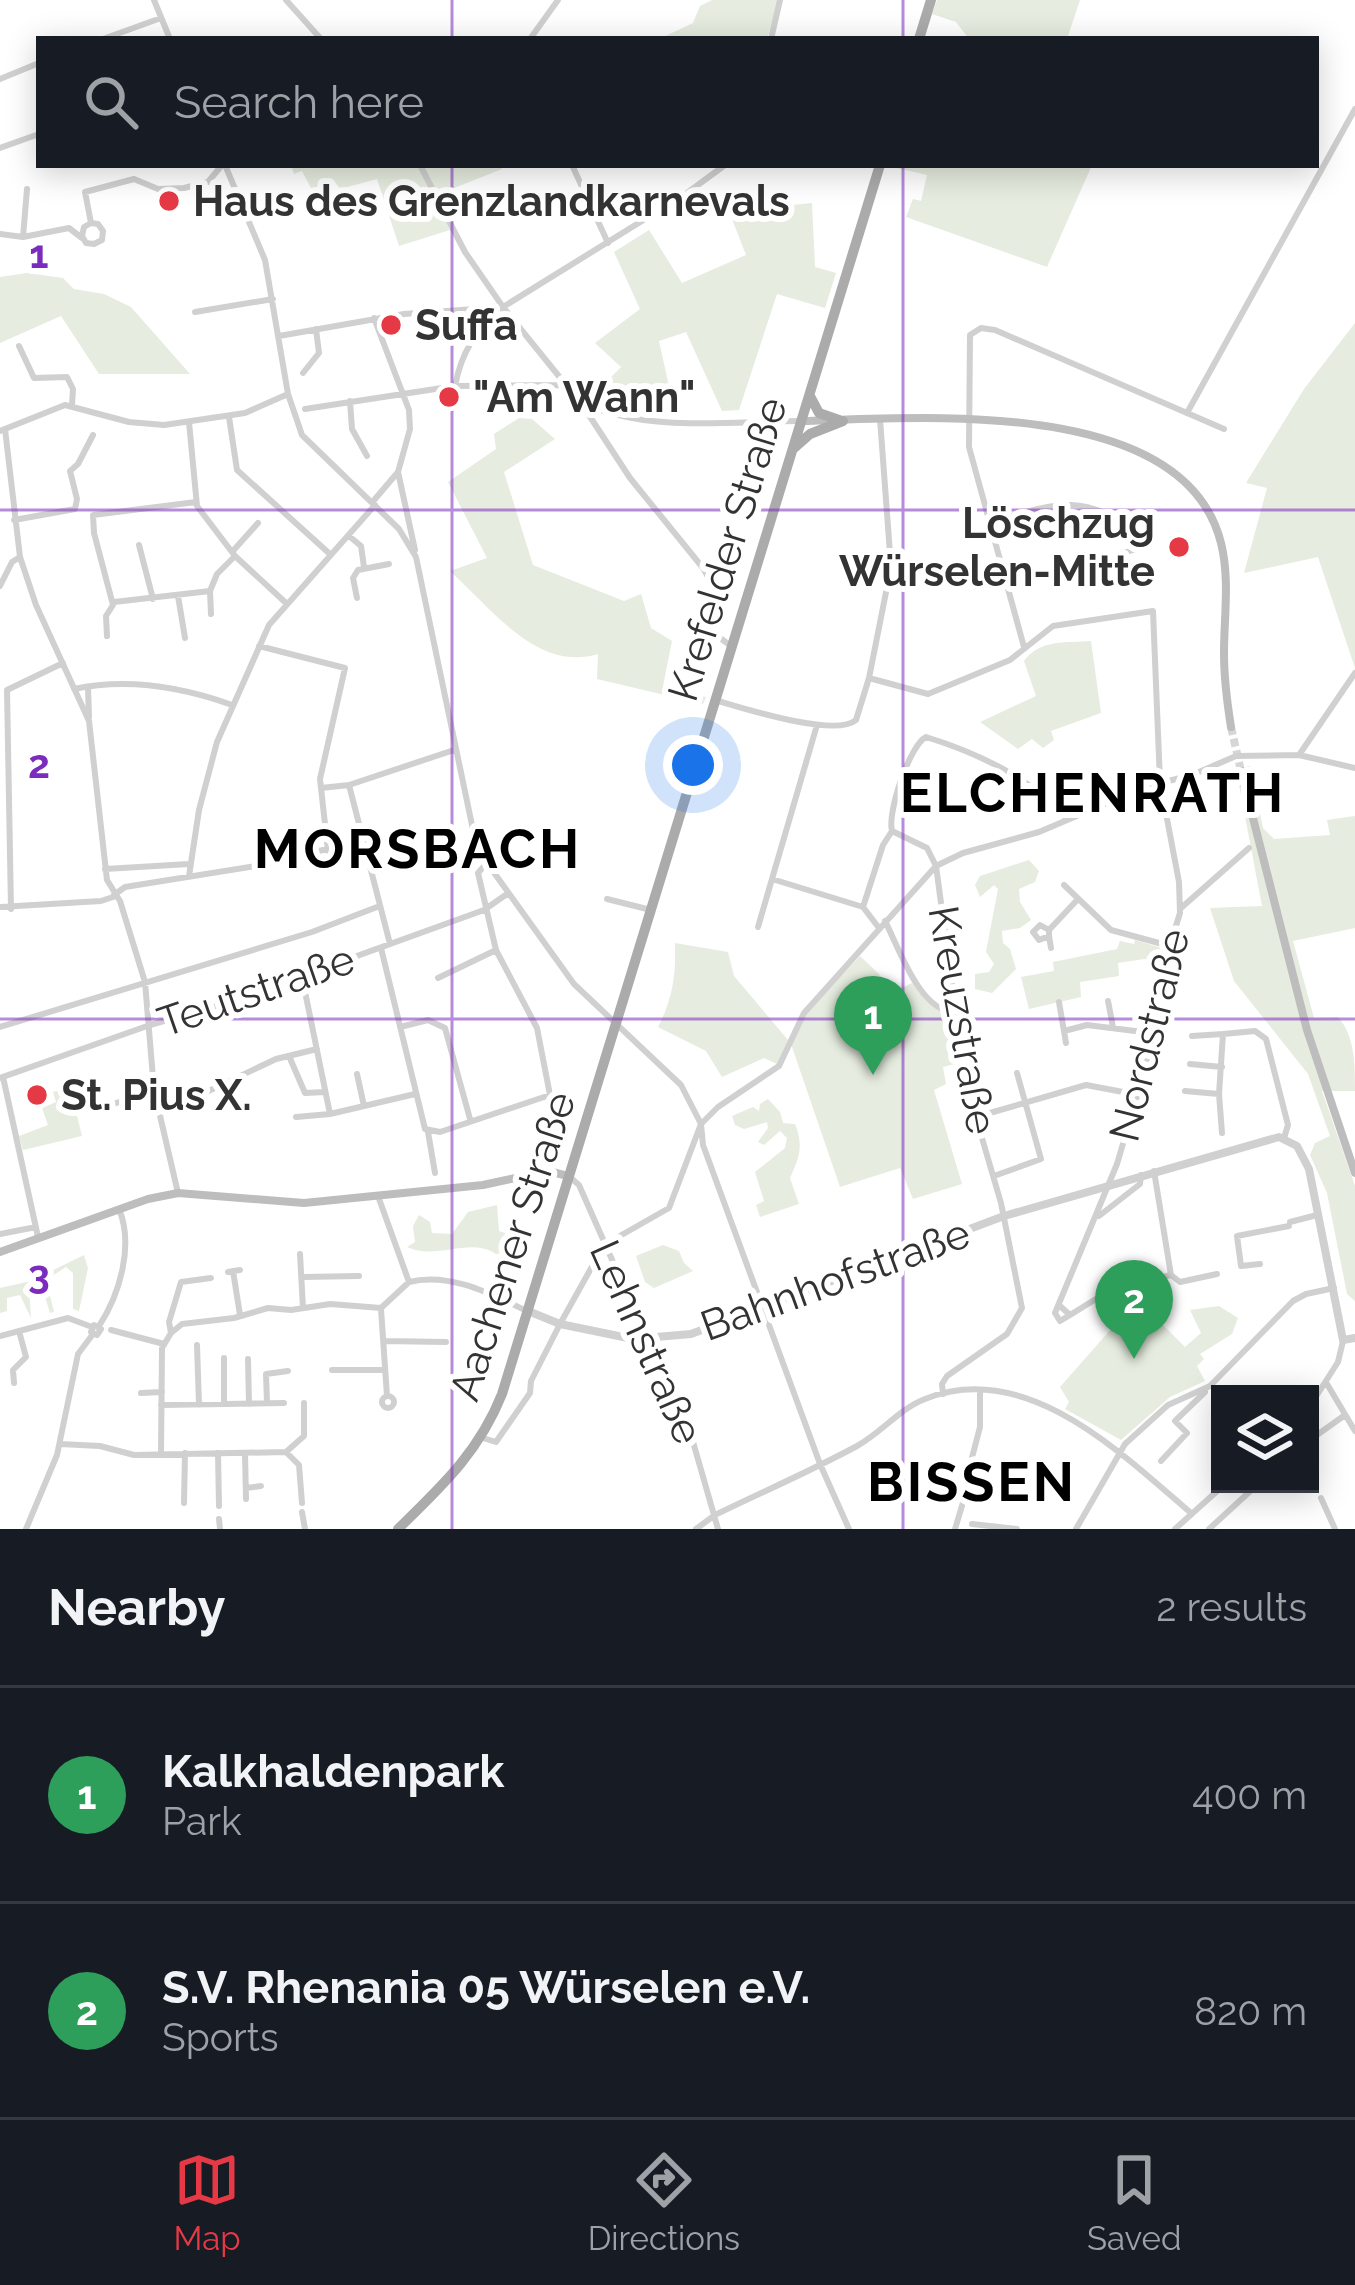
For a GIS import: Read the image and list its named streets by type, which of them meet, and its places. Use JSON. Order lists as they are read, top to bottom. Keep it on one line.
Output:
{"streets":{"main road":["Krefelder Straße","Aachener Straße"],"street":["Teutstraße","Kreuzstraße","Nordstraße","Bahnhofstraße","Lehnstraße"]},"crossings":[["Krefelder Straße","Aachener Straße"],["Kreuzstraße","Bahnhofstraße"],["Nordstraße","Bahnhofstraße"],["Aachener Straße","Bahnhofstraße"],["Aachener Straße","Lehnstraße"],["Bahnhofstraße","Lehnstraße"]],"districts":["ELCHENRATH","MORSBACH","BISSEN"],"places":["Haus des Grenzlandkarnevals","Suffa","\"Am Wann\"","Löschzug Würselen-Mitte","St. Pius X."],"page":{"search":"Search here","pins":["1","2"],"heading":["Nearby","2 results"],"list":[{"mark":"1","name":"Kalkhaldenpark","note":"Park","value":"400 m"},{"mark":"2","name":"S.V. Rhenania 05 Würselen e.V.","note":"Sports","value":"820 m"}],"nav":["Map","Directions","Saved"]},"grid":{"rows":["1","2","3"]}}
